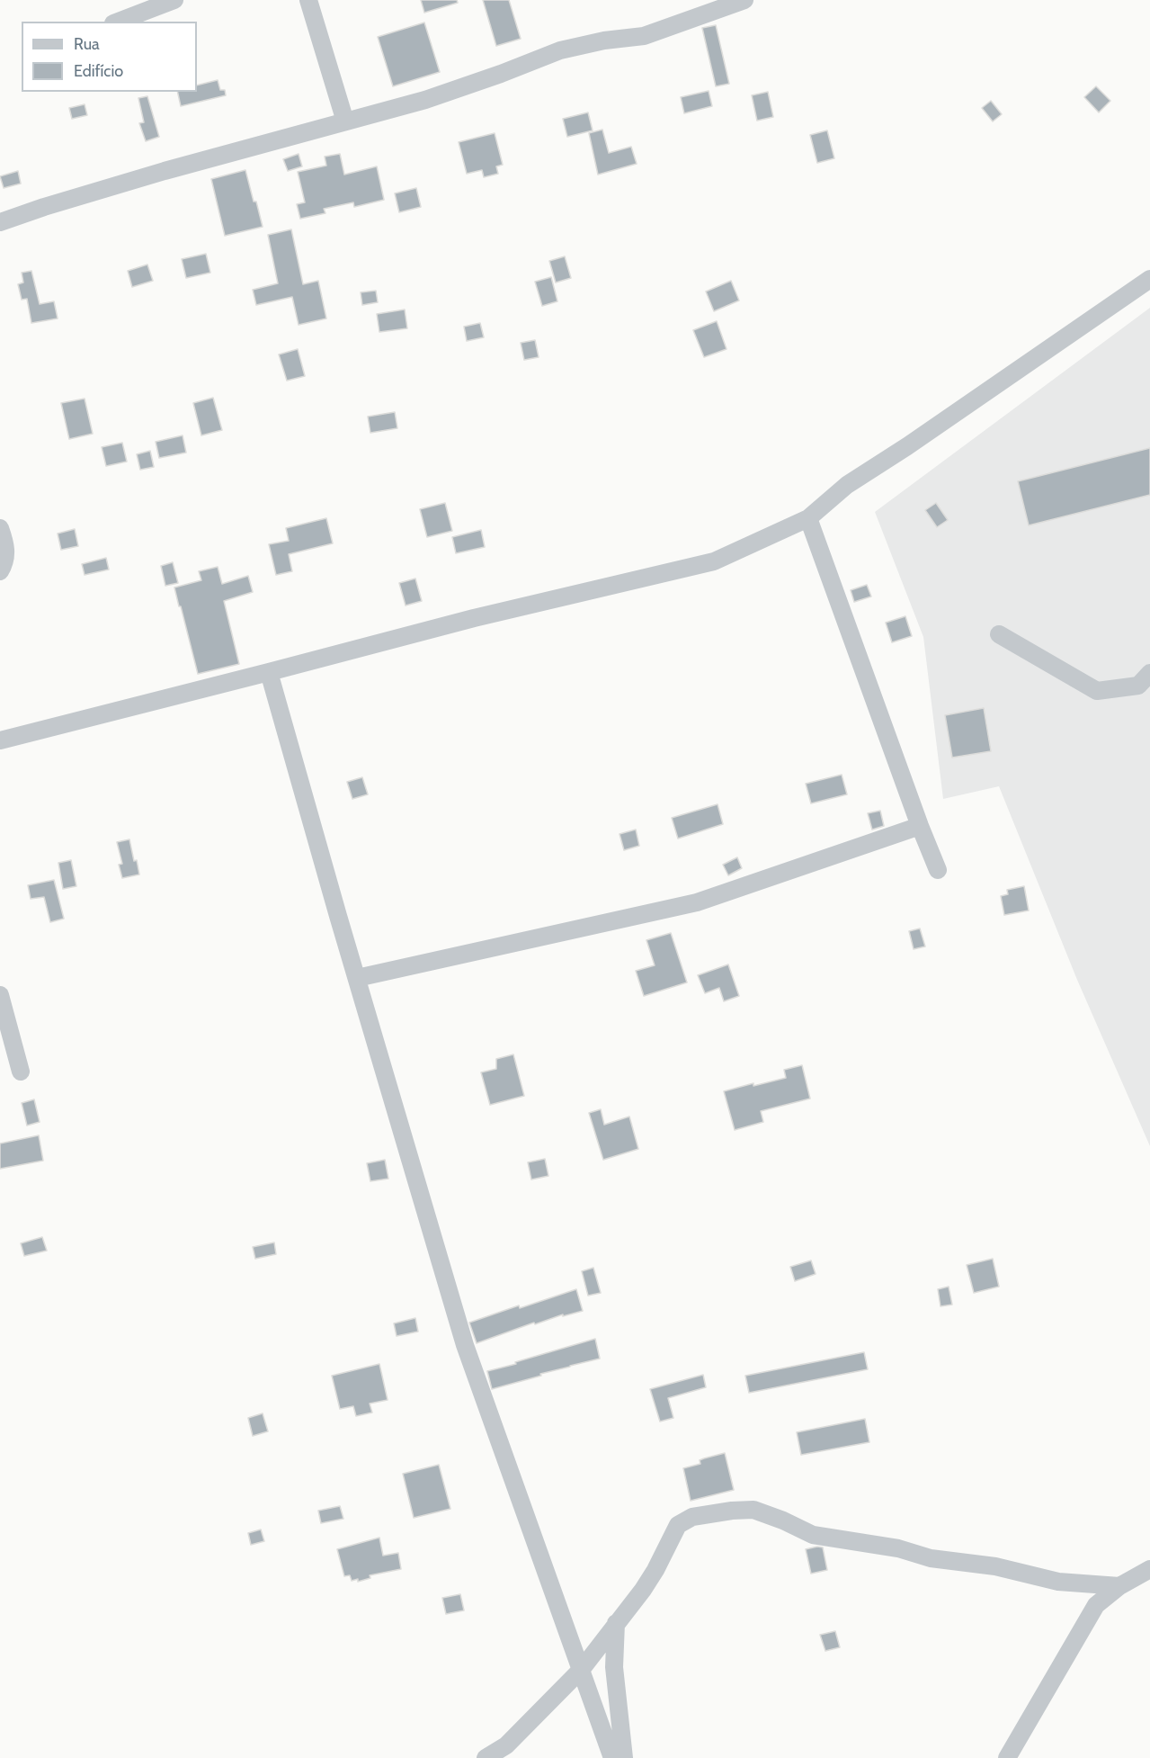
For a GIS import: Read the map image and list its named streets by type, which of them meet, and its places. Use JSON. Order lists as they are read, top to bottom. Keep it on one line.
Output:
{"legend":["Rua","Edifício"]}
